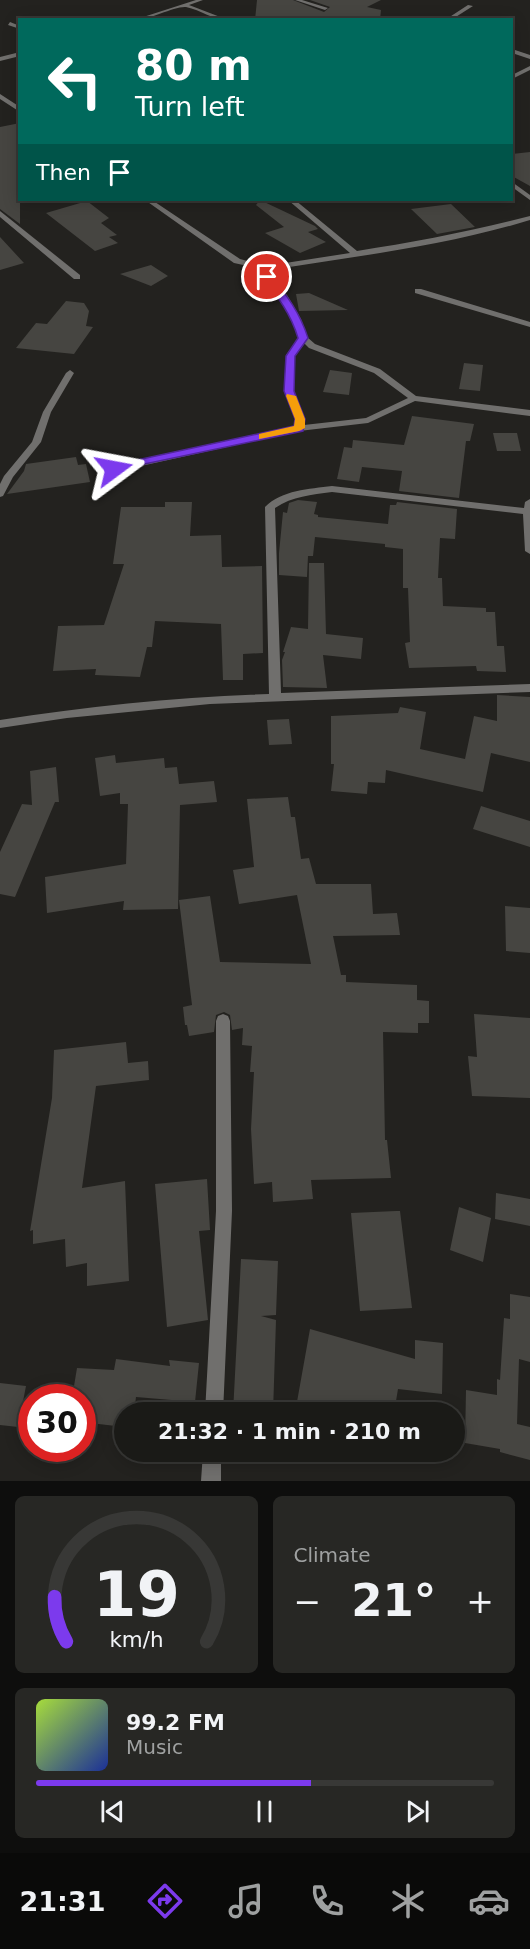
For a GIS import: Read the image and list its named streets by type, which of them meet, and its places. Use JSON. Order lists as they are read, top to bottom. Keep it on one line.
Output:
{"page":{"turn":["80 m","Turn left"],"then":"Then","limit":"30","trip":"21:32 · 1 min · 210 m","tile":"Climate","heat":["−","21°","+"],"song":["99.2 FM","Music"],"tabs":"21:31","gauge":["19","km/h"]}}
